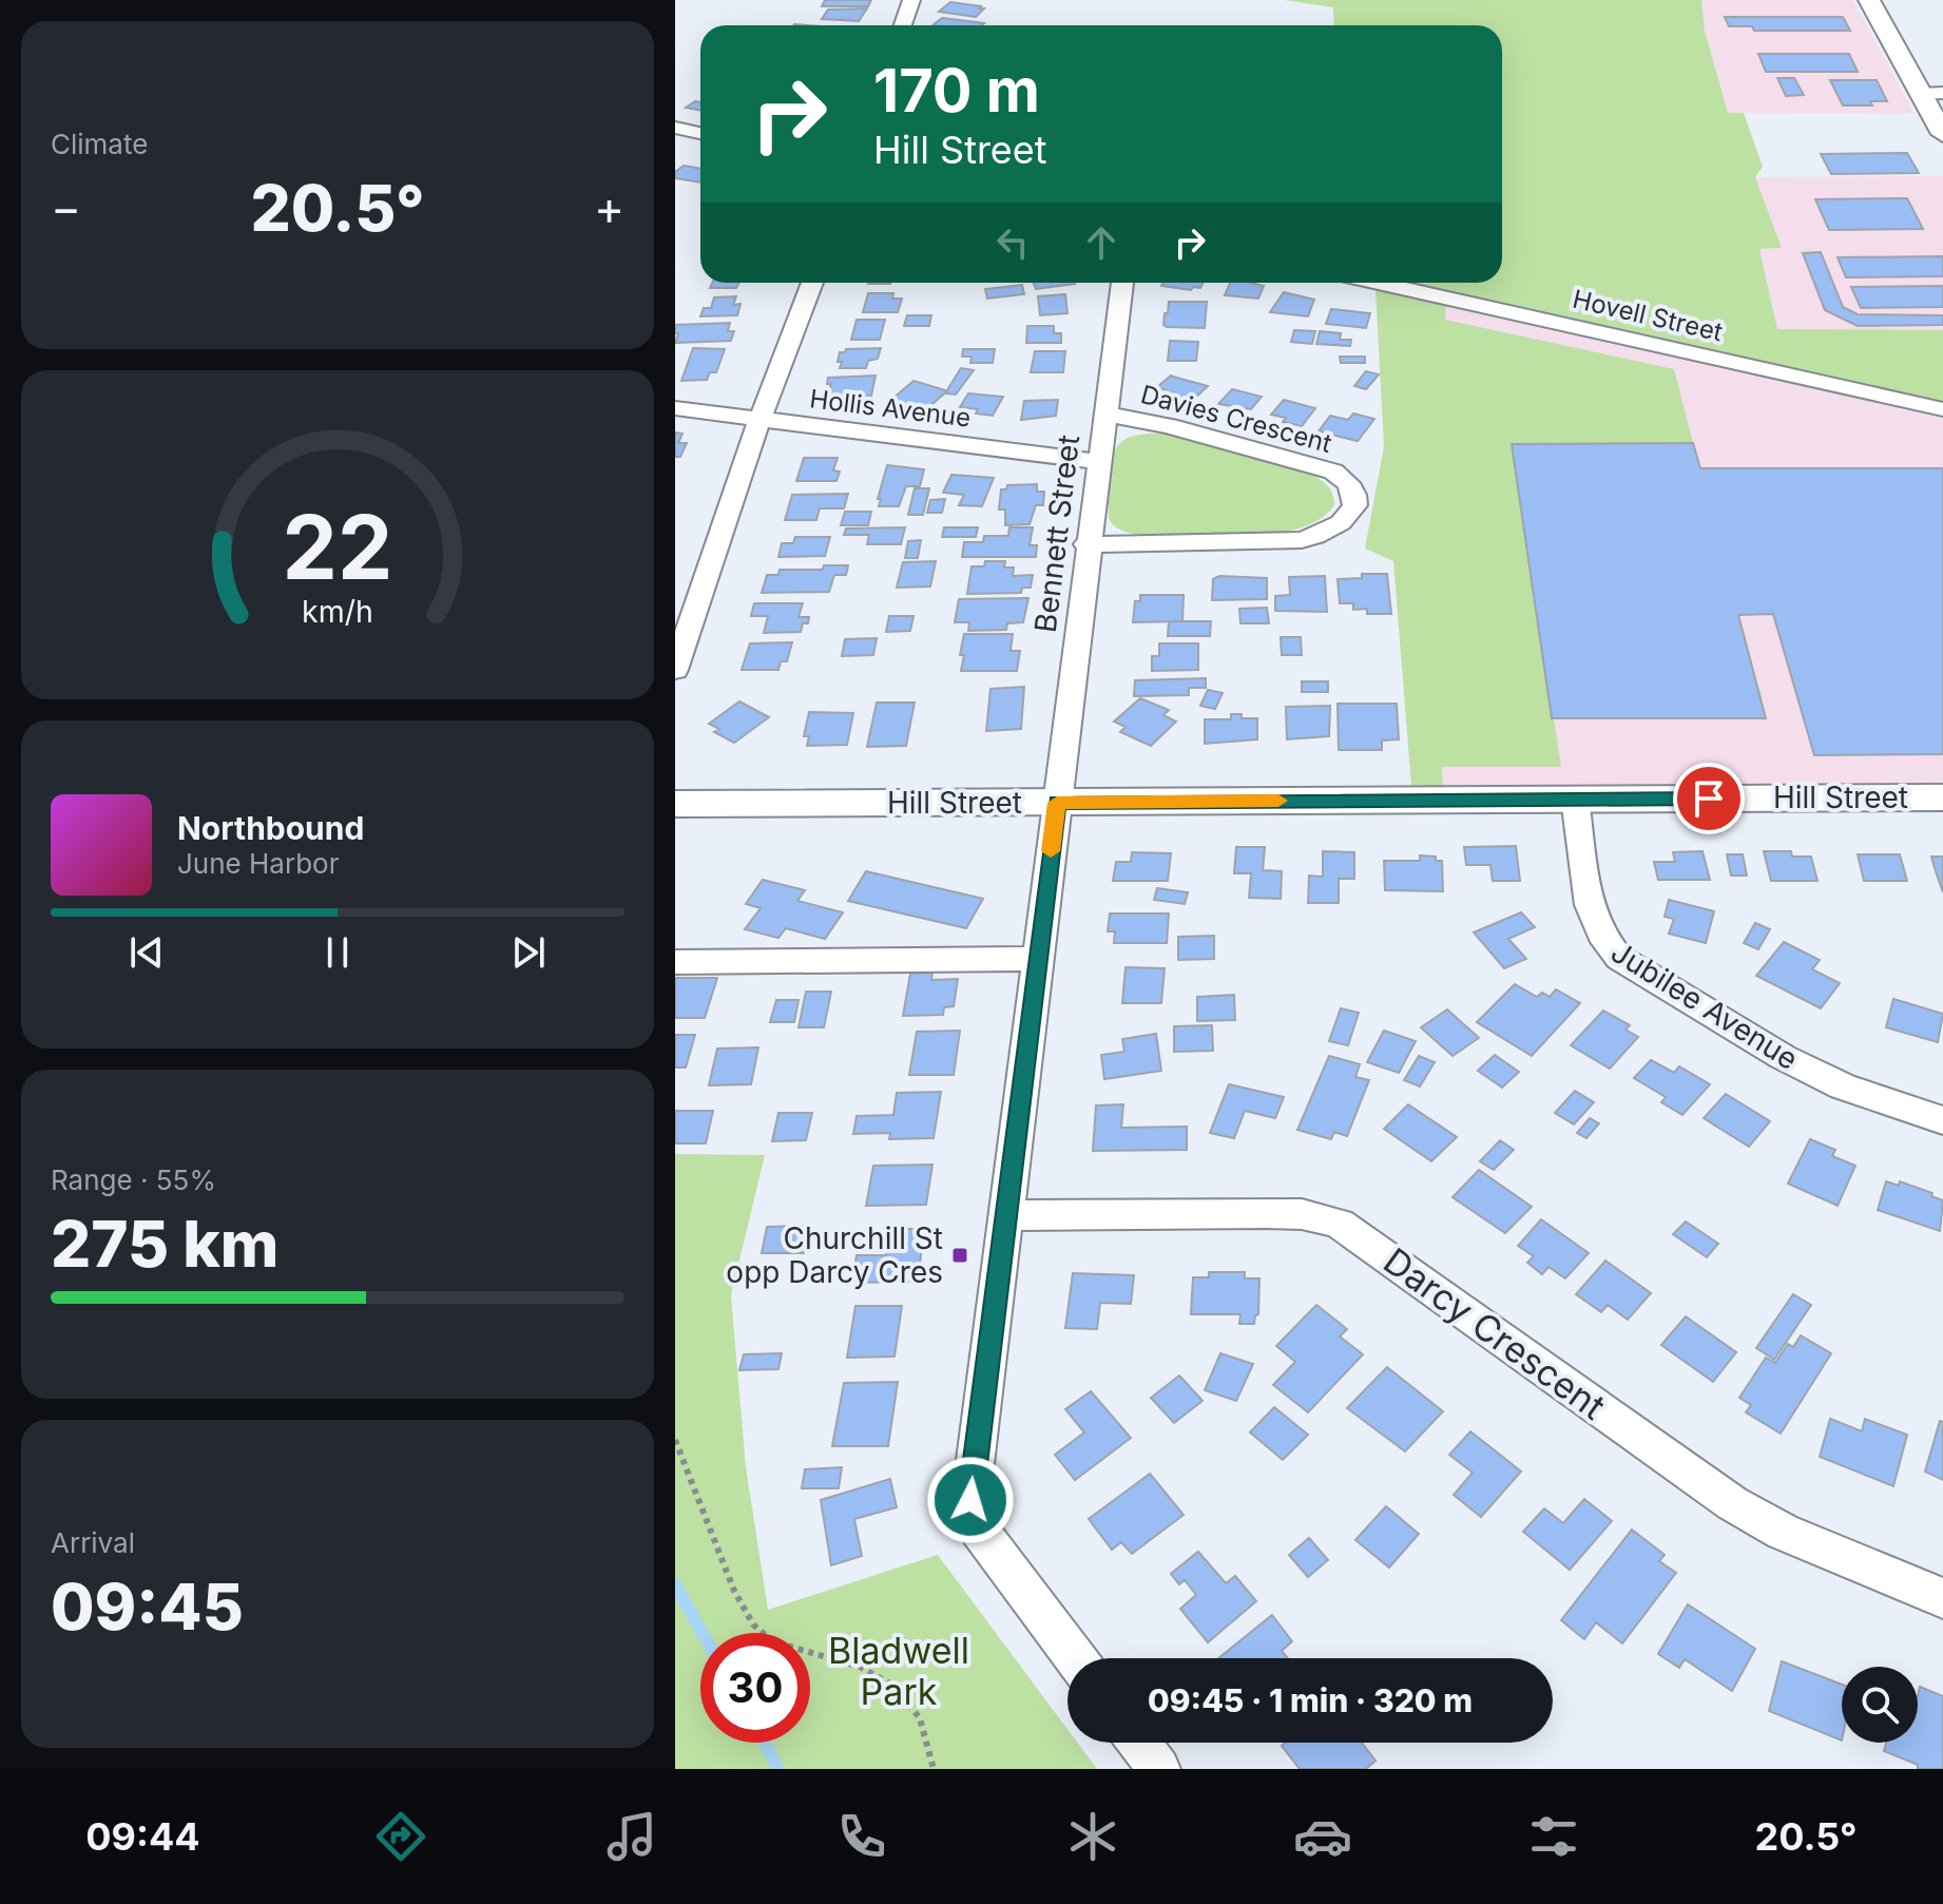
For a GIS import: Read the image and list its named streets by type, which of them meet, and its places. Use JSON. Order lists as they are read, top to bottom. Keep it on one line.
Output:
{"streets":{"street":["Hovell Street","Hollis Avenue","Davies Crescent","Bennett Street","Hill Street","Jubilee Avenue","Darcy Crescent"]},"crossings":[["Hollis Avenue","Bennett Street"],["Davies Crescent","Bennett Street"],["Bennett Street","Hill Street"],["Bennett Street","Darcy Crescent"],["Hill Street","Jubilee Avenue"]],"parks":["Bladwell Park"],"places":{"transit":["Churchill St opp Darcy Cres"]},"page":{"tile":["Climate",["Range · 55%","275 km"],["Arrival","09:45"]],"turn":["170 m","Hill Street"],"heat":["−","20.5°","+"],"song":["Northbound","June Harbor"],"limit":"30","trip":"09:45 · 1 min · 320 m","tabs":["09:44","20.5°"],"gauge":["22","km/h"]}}
